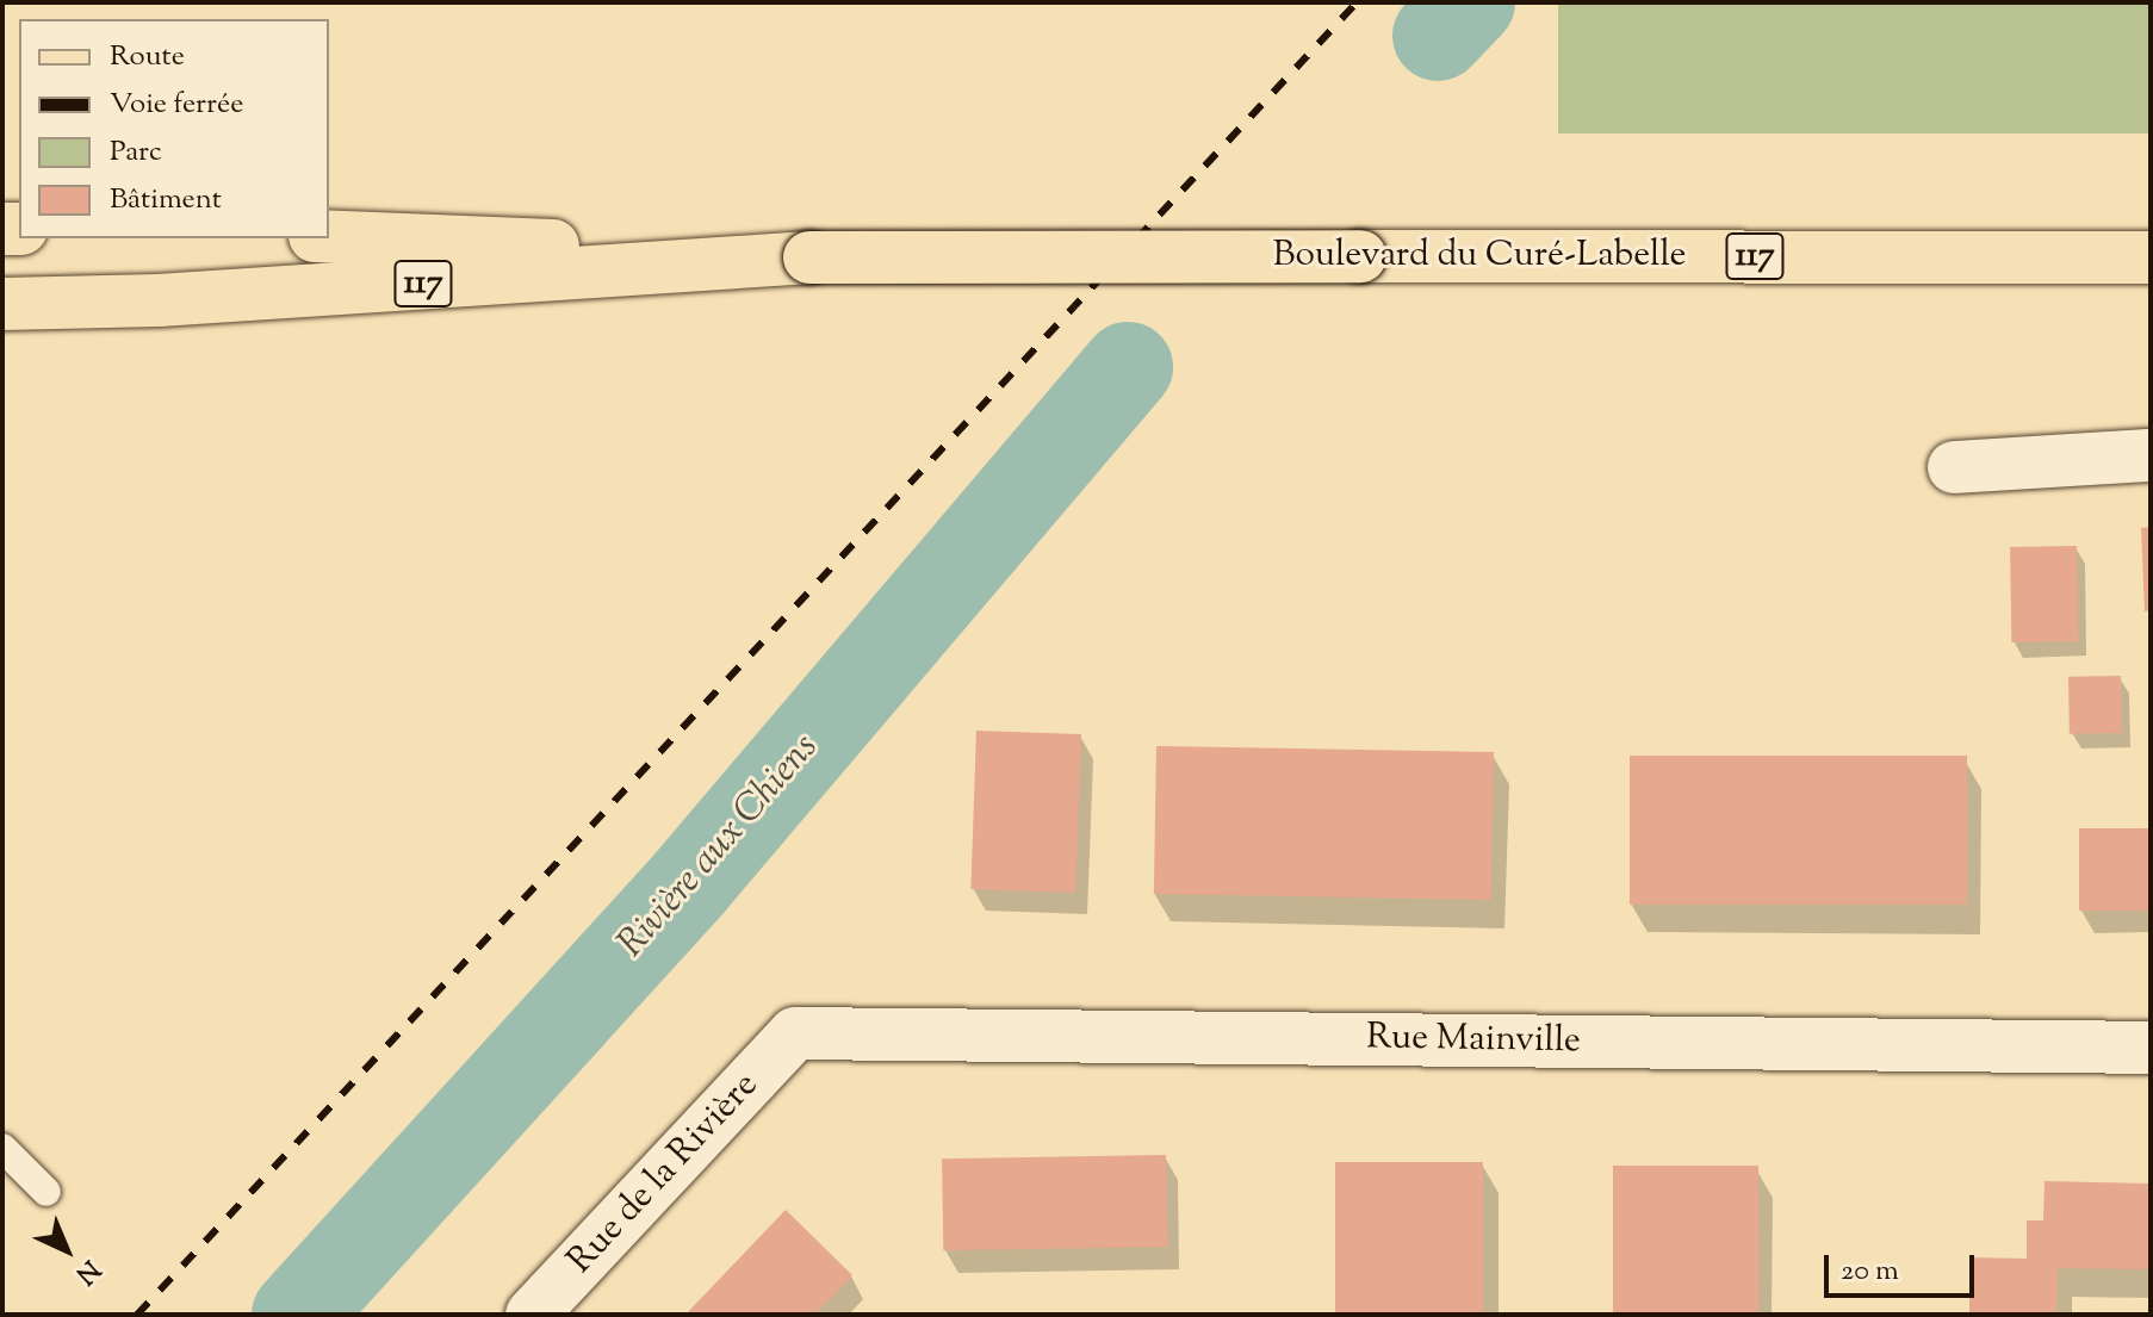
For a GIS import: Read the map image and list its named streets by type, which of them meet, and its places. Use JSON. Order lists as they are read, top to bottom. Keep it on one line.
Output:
{"streets":{"main road":["Boulevard du Curé-Labelle","117"],"street":["Rue Mainville","Rue de la Rivière"]},"crossings":[["Rue Mainville","Rue de la Rivière"]],"water":["Rivière aux Chiens"],"legend":["Route","Voie ferrée","Parc","Bâtiment"],"scale_bar":"20 m","north":"bottom right"}
